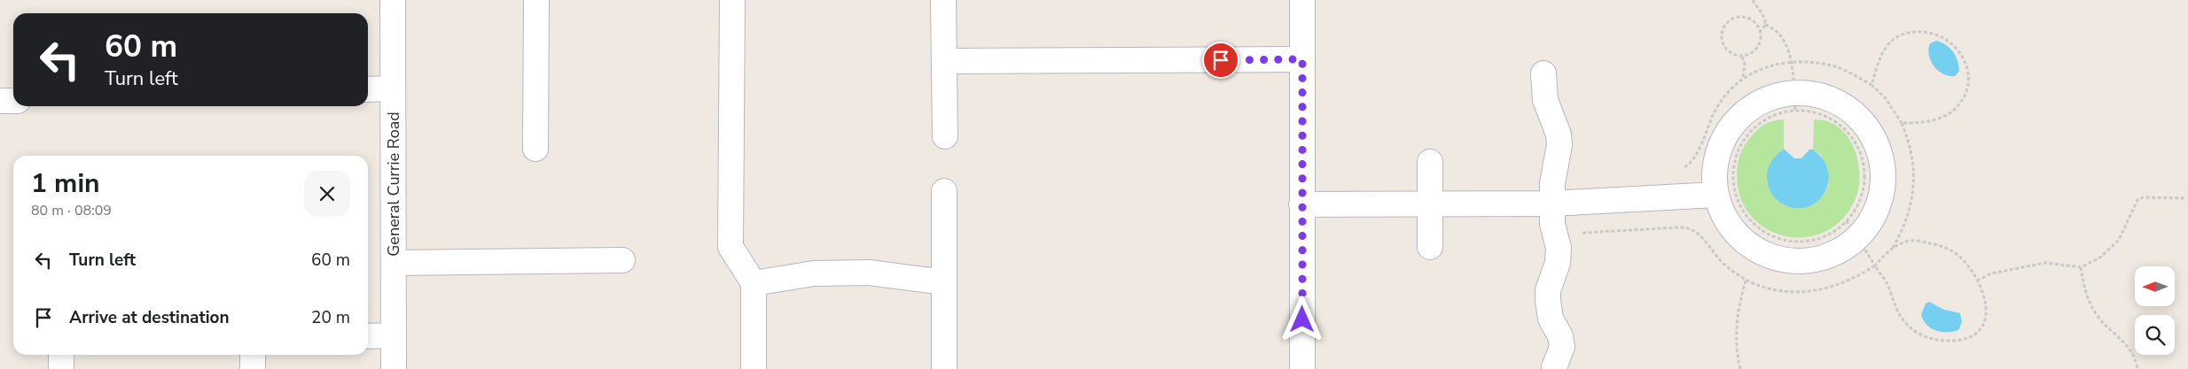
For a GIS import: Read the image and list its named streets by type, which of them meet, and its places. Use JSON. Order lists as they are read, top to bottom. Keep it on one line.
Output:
{"streets":{"street":["General Currie Road"]},"north":"left","page":{"turn":["60 m","Turn left"],"heading":["1 min","80 m · 08:09"],"list":[{"name":"Turn left","value":"60 m"},{"name":"Arrive at destination","value":"20 m"}]}}
